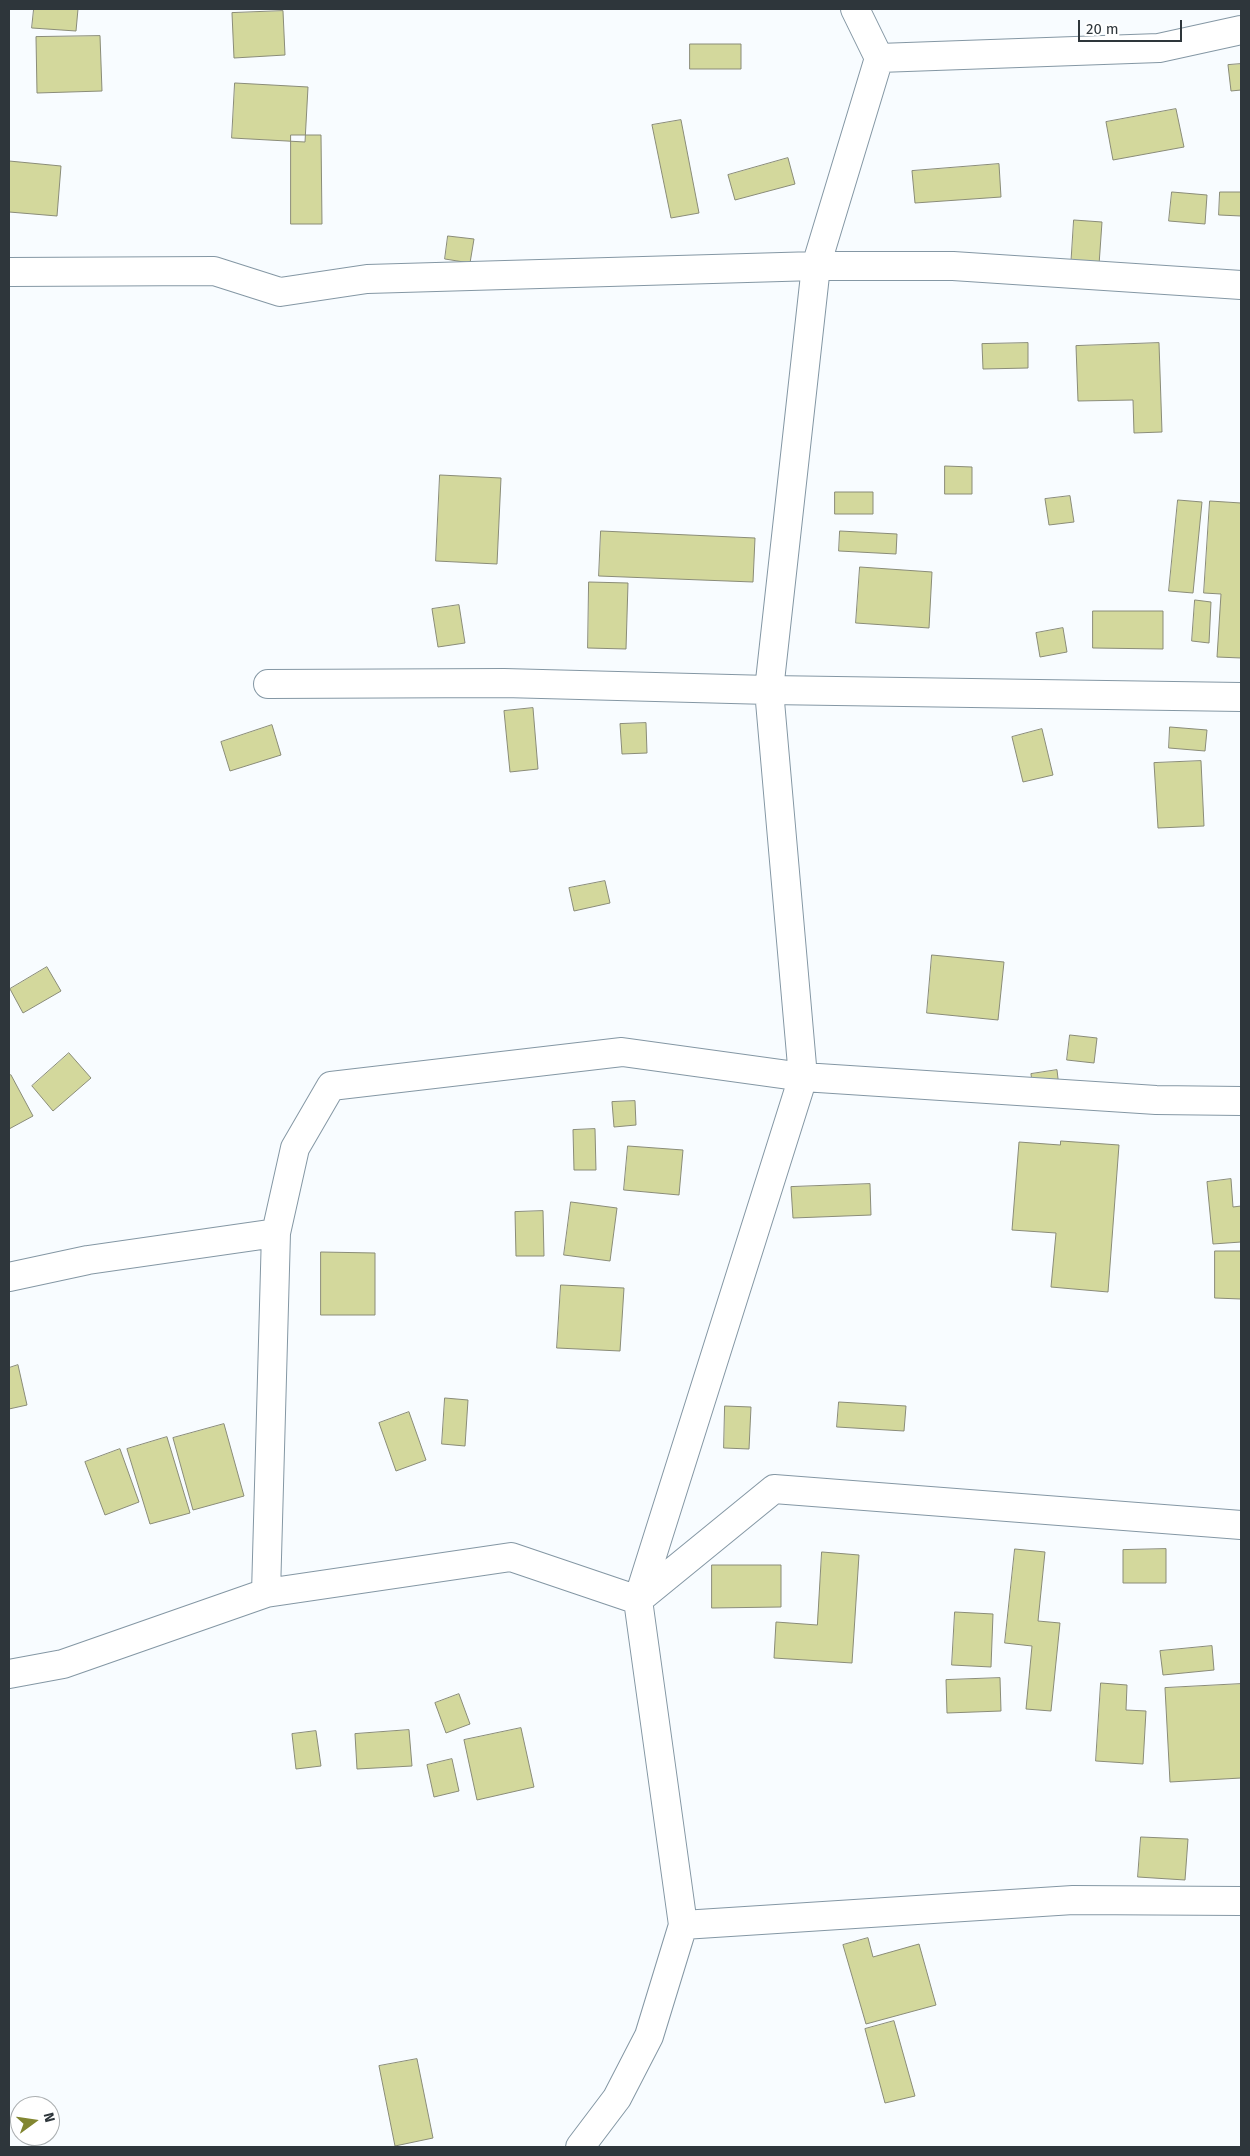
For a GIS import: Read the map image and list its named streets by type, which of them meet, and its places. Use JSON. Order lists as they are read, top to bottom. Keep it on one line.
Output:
{"scale_bar":"20 m","north":"right"}
